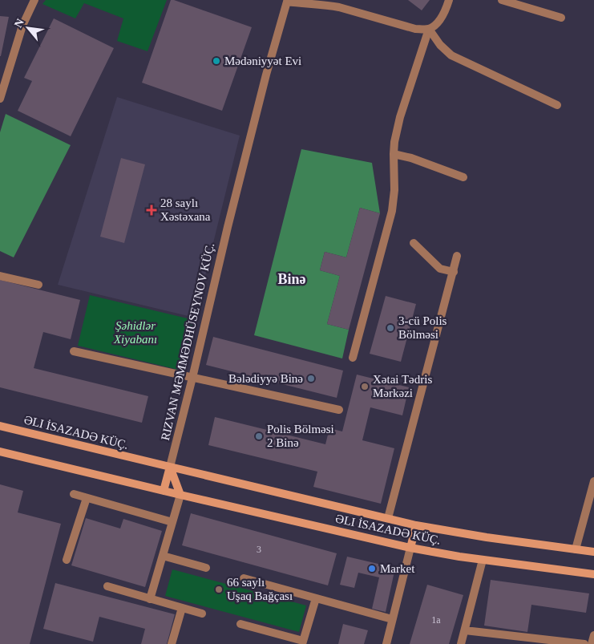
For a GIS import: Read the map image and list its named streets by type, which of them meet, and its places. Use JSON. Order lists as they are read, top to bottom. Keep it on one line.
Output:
{"streets":{"main road":["ƏLI İSAZADƏ KÜÇ."],"street":["RIZVAN MƏMMƏDHÜSEYNOV KÜÇ."]},"crossings":[["RIZVAN MƏMMƏDHÜSEYNOV KÜÇ.","ƏLI İSAZADƏ KÜÇ."]],"districts":["Binə"],"parks":["Şəhidlər Xiyabanı"],"places":{"other":["Mədəniyyət Evi","3-cü Polis Bölməsi","Bələdiyyə Binə","Xətai Tədris Mərkəzi","Polis Bölməsi 2 Binə","Market","66 saylı Uşaq Bağçası"],"health":["28 saylı Xəstəxana"]},"house_numbers":["3","1a"],"north":"top left"}
